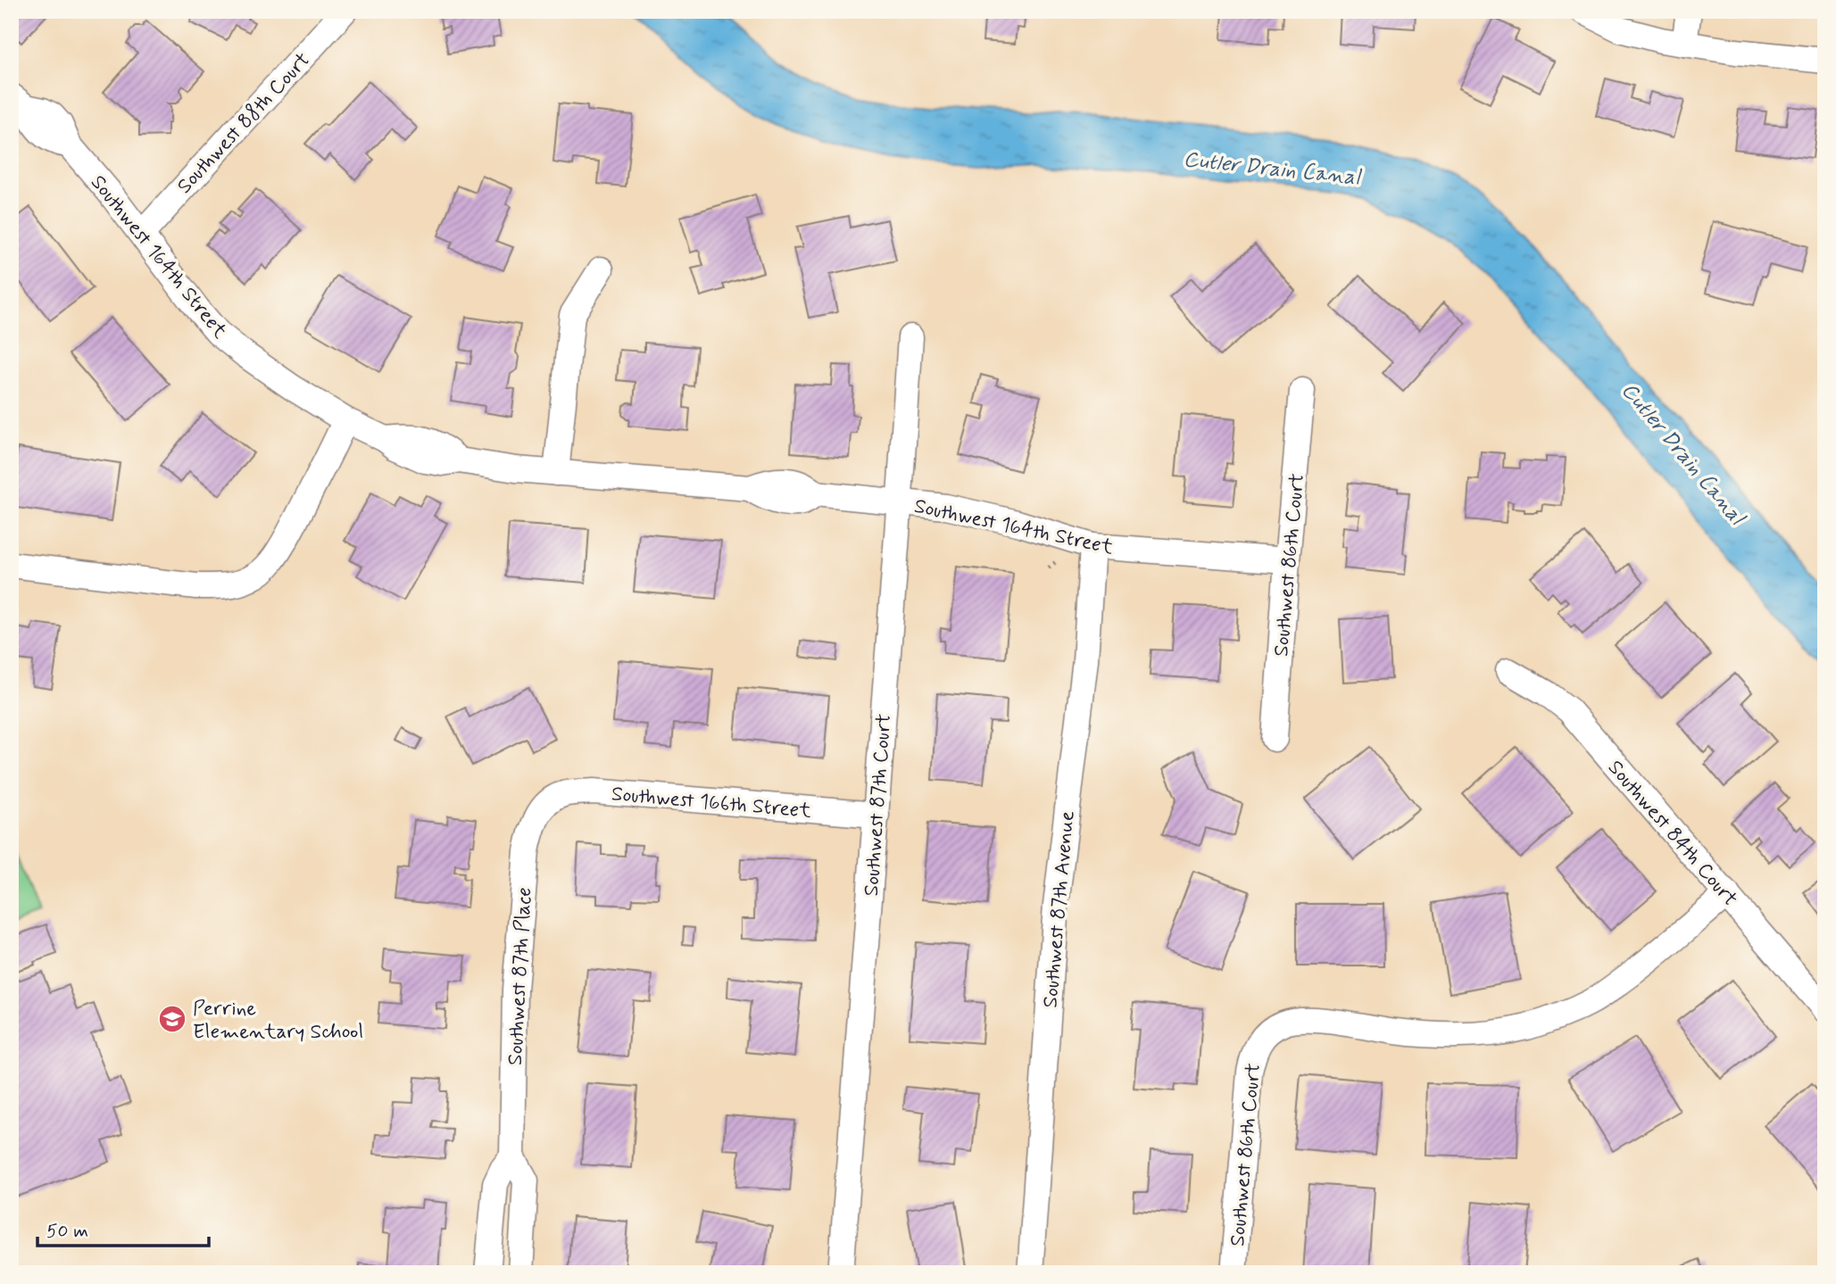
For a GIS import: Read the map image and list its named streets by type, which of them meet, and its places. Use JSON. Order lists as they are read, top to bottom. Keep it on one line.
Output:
{"streets":{"street":["Southwest 88th Court","Southwest 164th Street","Southwest 86th Court","Southwest 166th Street","Southwest 87th Court","Southwest 84th Court","Southwest 87th Avenue","Southwest 87th Place"]},"crossings":[["Southwest 88th Court","Southwest 164th Street"],["Southwest 164th Street","Southwest 86th Court"],["Southwest 164th Street","Southwest 87th Court"],["Southwest 164th Street","Southwest 87th Avenue"],["Southwest 86th Court","Southwest 84th Court"],["Southwest 166th Street","Southwest 87th Court"],["Southwest 166th Street","Southwest 87th Place"]],"water":["Cutler Drain Canal"],"places":{"school or university":["Perrine Elementary School"]},"scale_bar":"50 m"}
